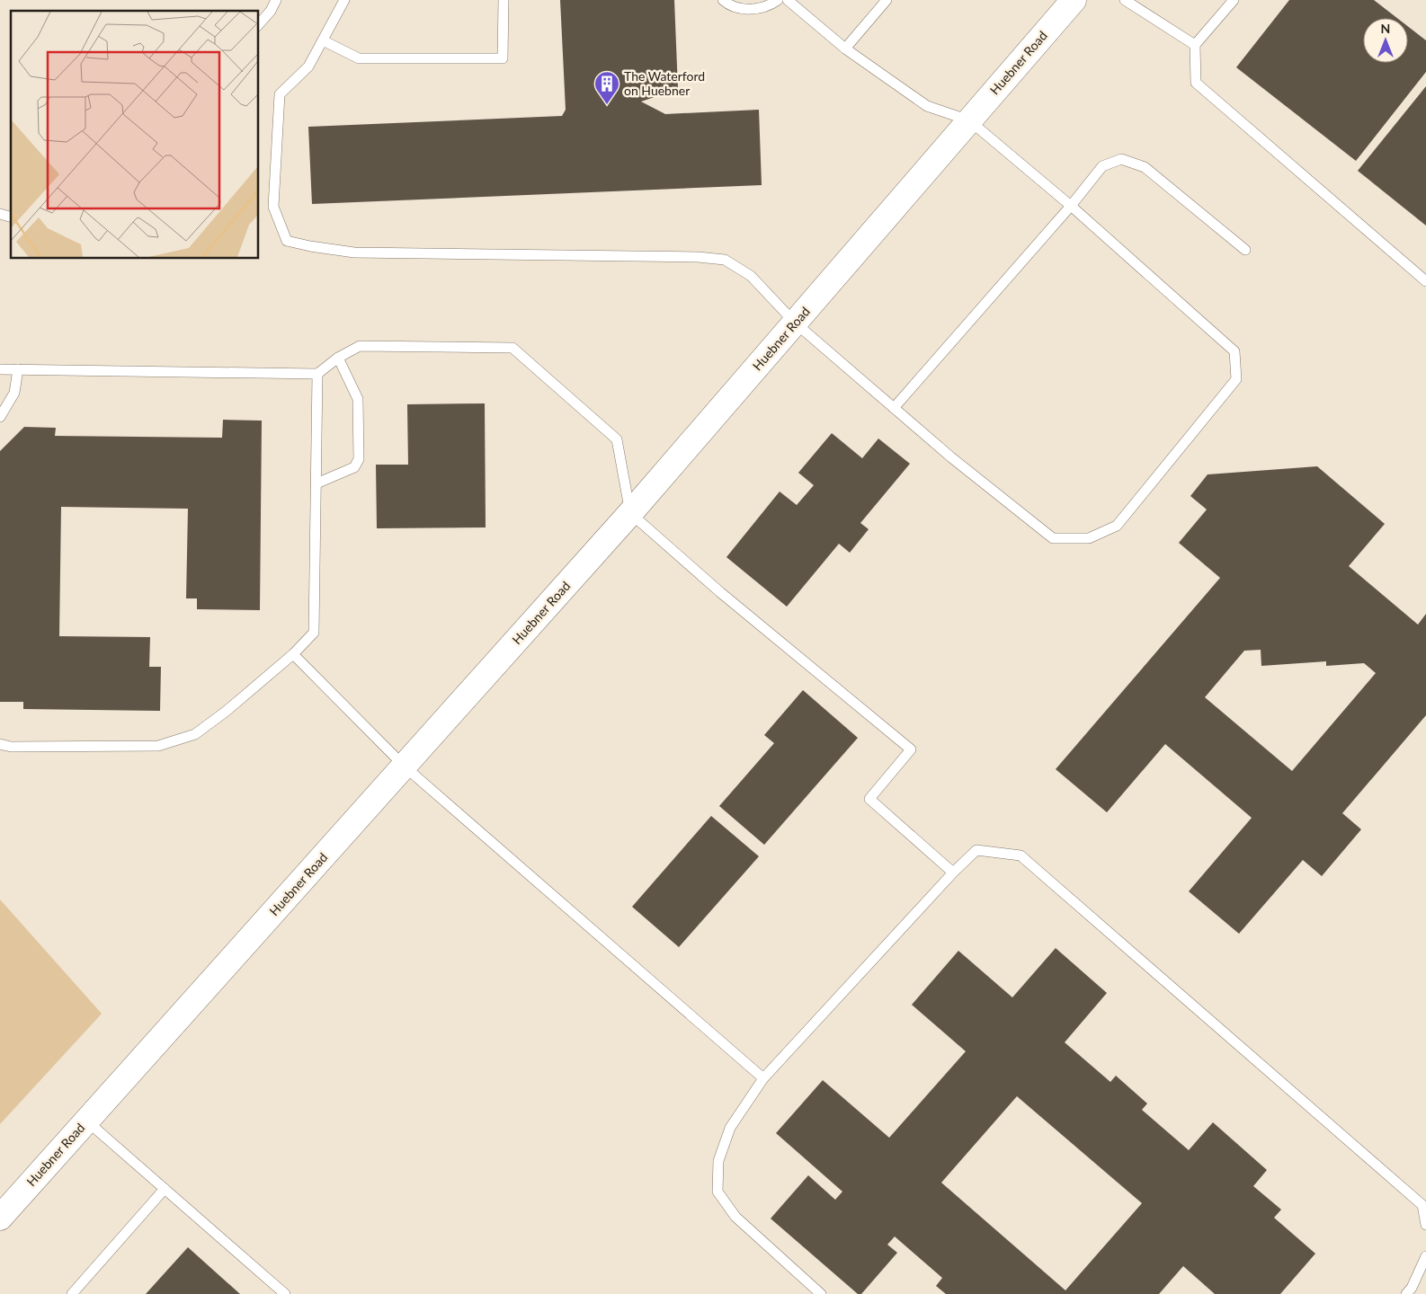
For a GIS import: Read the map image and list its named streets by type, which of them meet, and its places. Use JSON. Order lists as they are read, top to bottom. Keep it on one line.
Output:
{"streets":{"main road":["Huebner Road"]},"places":{"building":["The Waterford on Huebner"]},"north":"top"}
